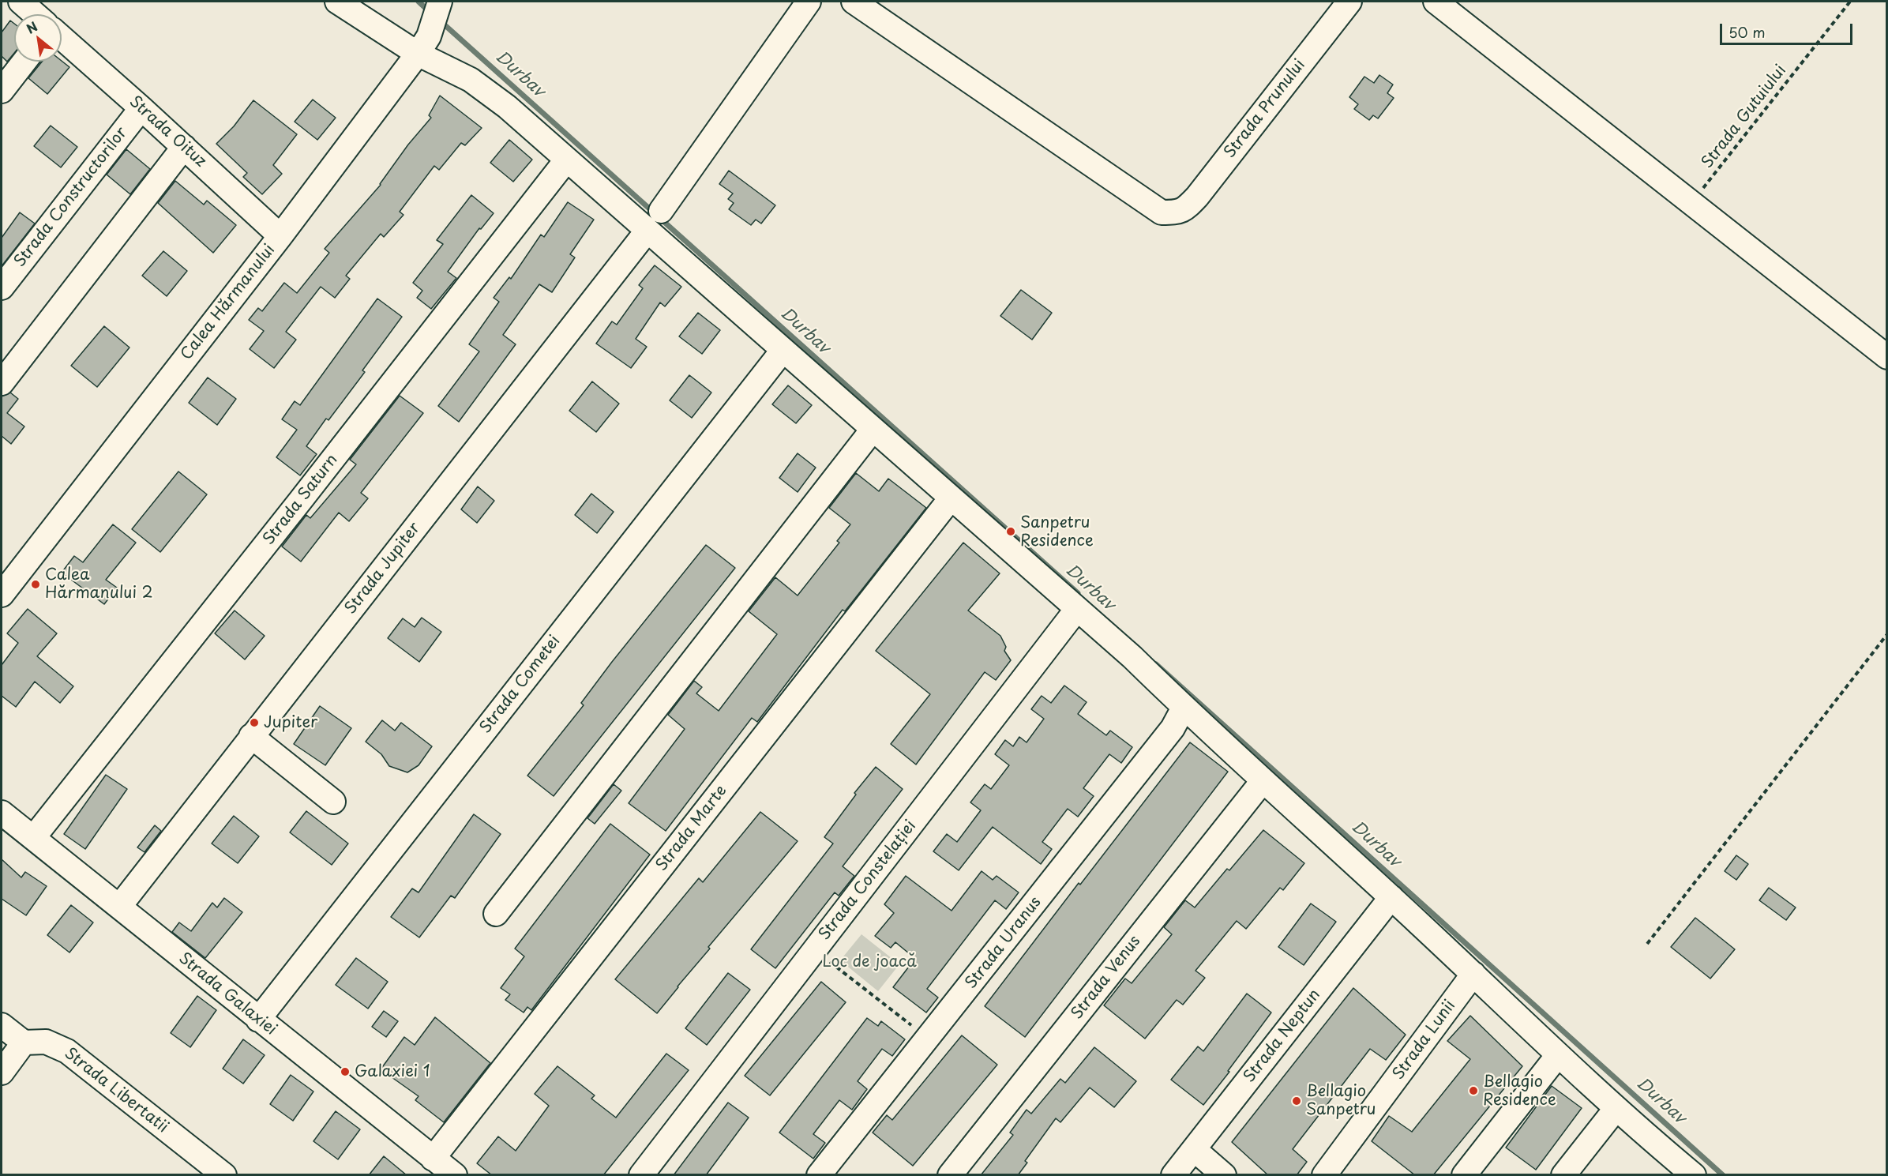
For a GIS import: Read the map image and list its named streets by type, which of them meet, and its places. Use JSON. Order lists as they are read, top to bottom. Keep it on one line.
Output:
{"streets":{"street":["Strada Prunului","Strada Oituz","Strada Constructorilor","Calea Hărmanului","Strada Saturn","Strada Jupiter","Strada Cometei","Strada Marte","Strada Constelației","Strada Uranus","Strada Venus","Strada Galaxiei","Strada Neptun","Strada Lunii","Strada Libertatii"],"path":["Strada Gutuiului"]},"crossings":[["Strada Oituz","Strada Constructorilor"],["Strada Oituz","Calea Hărmanului"],["Strada Saturn","Strada Galaxiei"],["Strada Jupiter","Strada Galaxiei"],["Strada Cometei","Strada Galaxiei"],["Strada Marte","Strada Galaxiei"]],"water":["Durbav"],"parks":["Loc de joacă"],"places":["Sanpetru Residence","Calea Hărmanului 2","Jupiter","Galaxiei 1","Bellagio Residence","Bellagio Sanpetru"],"scale_bar":"50 m","north":"top left"}
